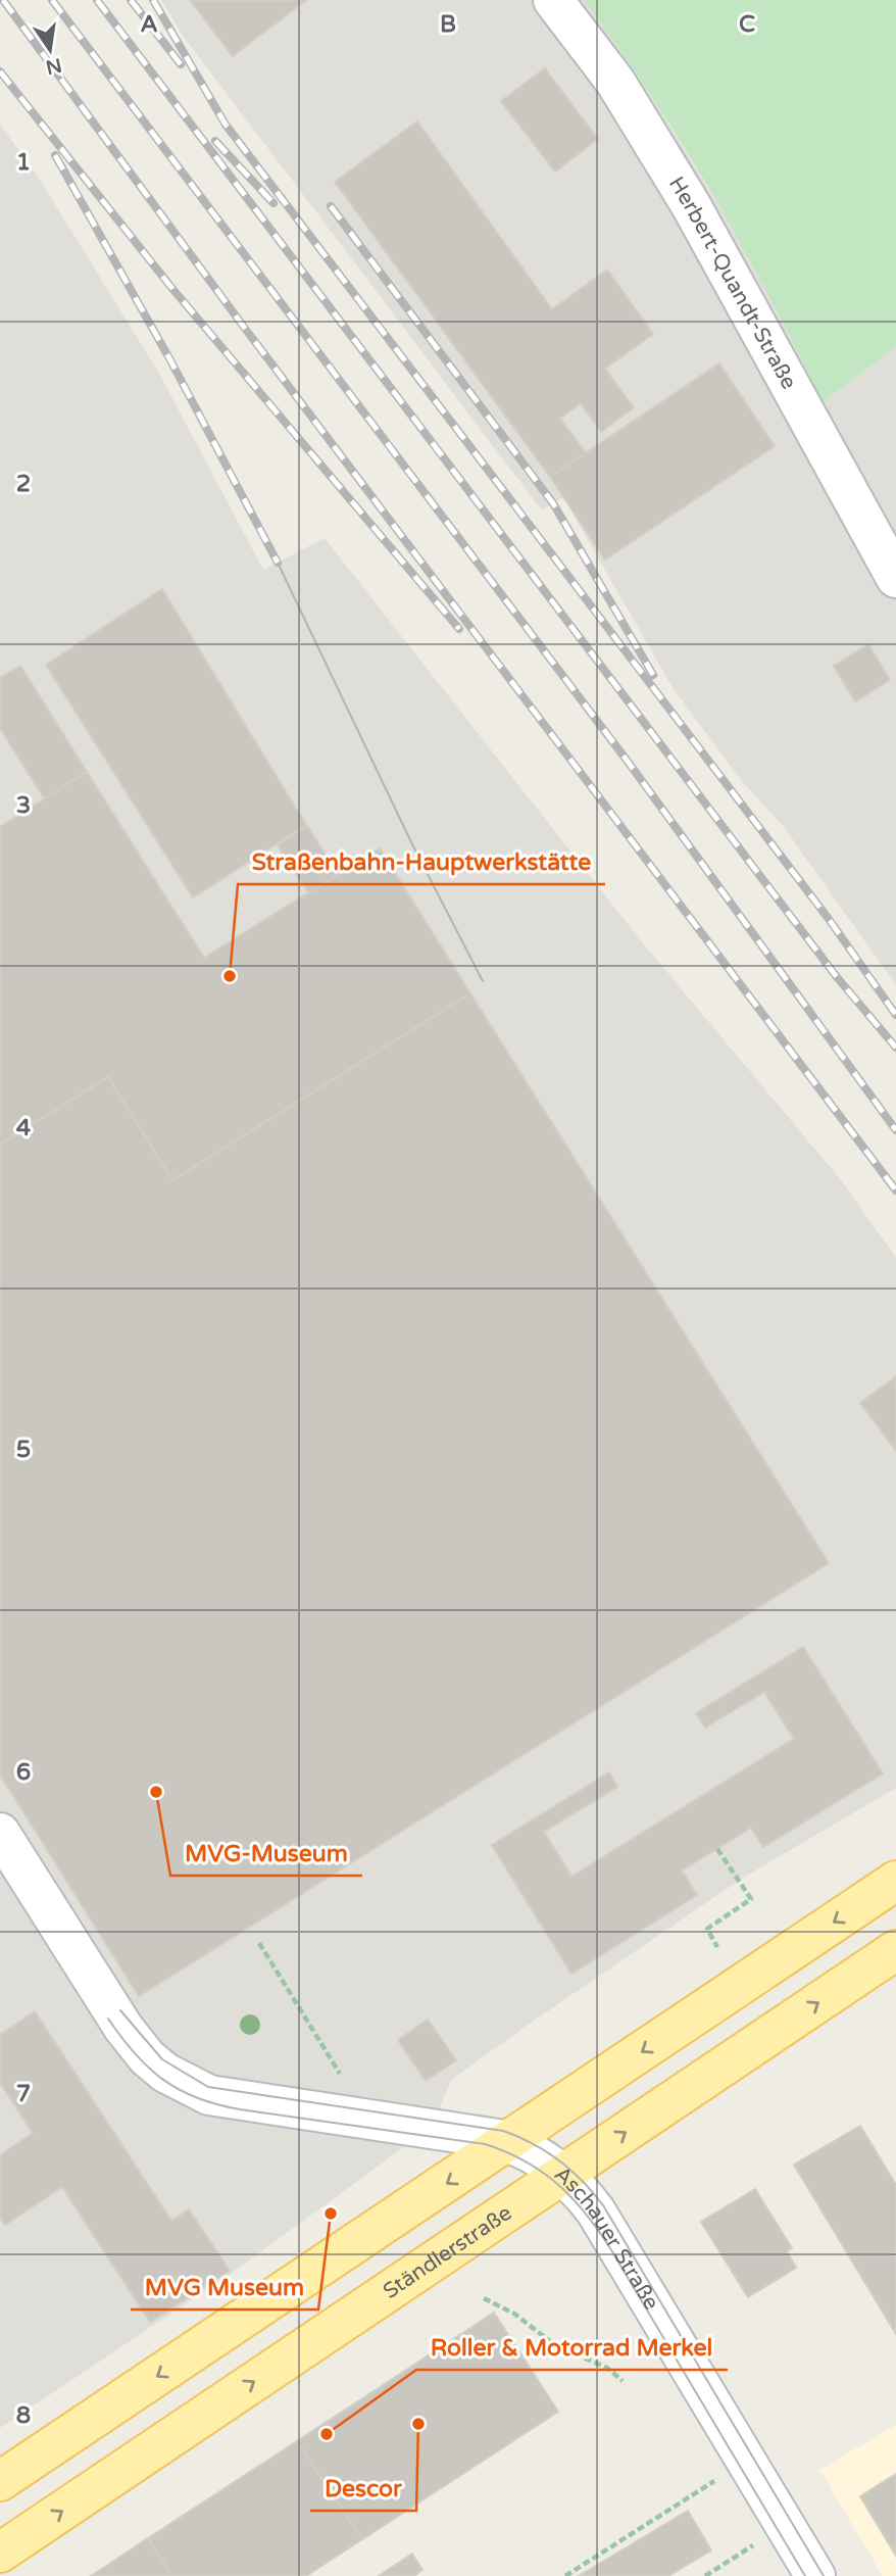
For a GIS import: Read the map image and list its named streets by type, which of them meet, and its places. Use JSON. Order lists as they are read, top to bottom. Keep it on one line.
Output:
{"streets":{"main road":["Ständlerstraße"],"street":["Herbert-Quandt-Straße","Aschauer Straße"]},"crossings":[["Aschauer Straße","Ständlerstraße"]],"places":["Straßenbahn-Hauptwerkstätte","MVG-Museum","MVG Museum","Descor","Roller & Motorrad Merkel"],"north":"bottom","grid":{"columns":["A","B","C"],"rows":["1","2","3","4","5","6","7","8"]}}
